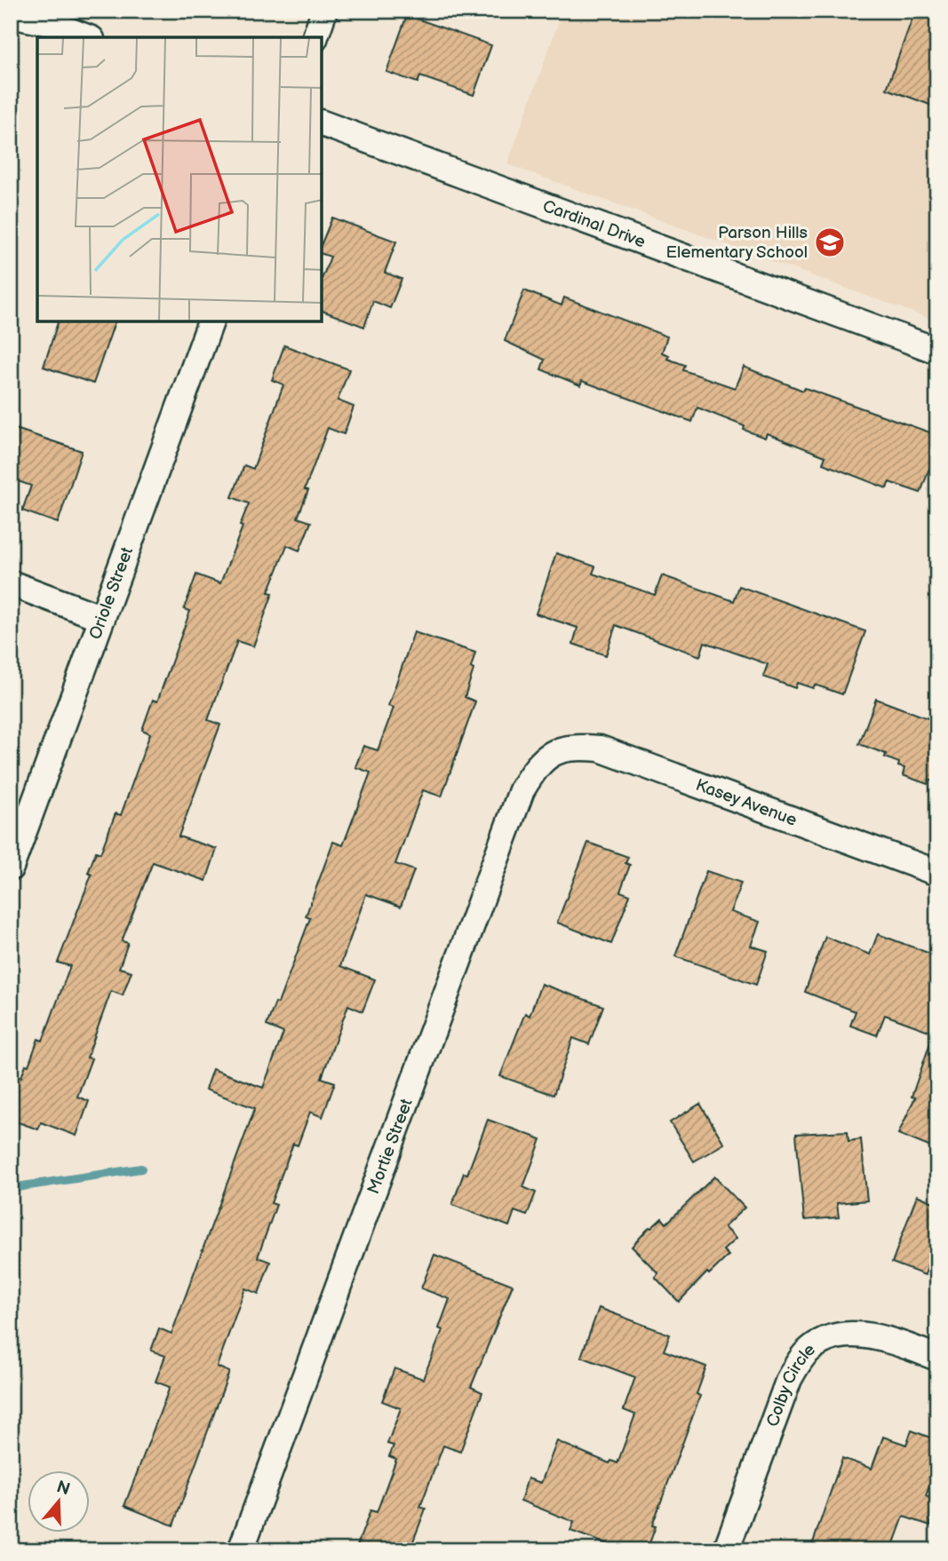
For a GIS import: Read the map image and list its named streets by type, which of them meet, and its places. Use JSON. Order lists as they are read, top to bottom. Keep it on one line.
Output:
{"streets":{"street":["Cardinal Drive","Oriole Street","Kasey Avenue","Mortie Street","Colby Circle"]},"crossings":[["Kasey Avenue","Mortie Street"]],"places":{"school or university":["Parson Hills Elementary School"]},"north":"top"}
